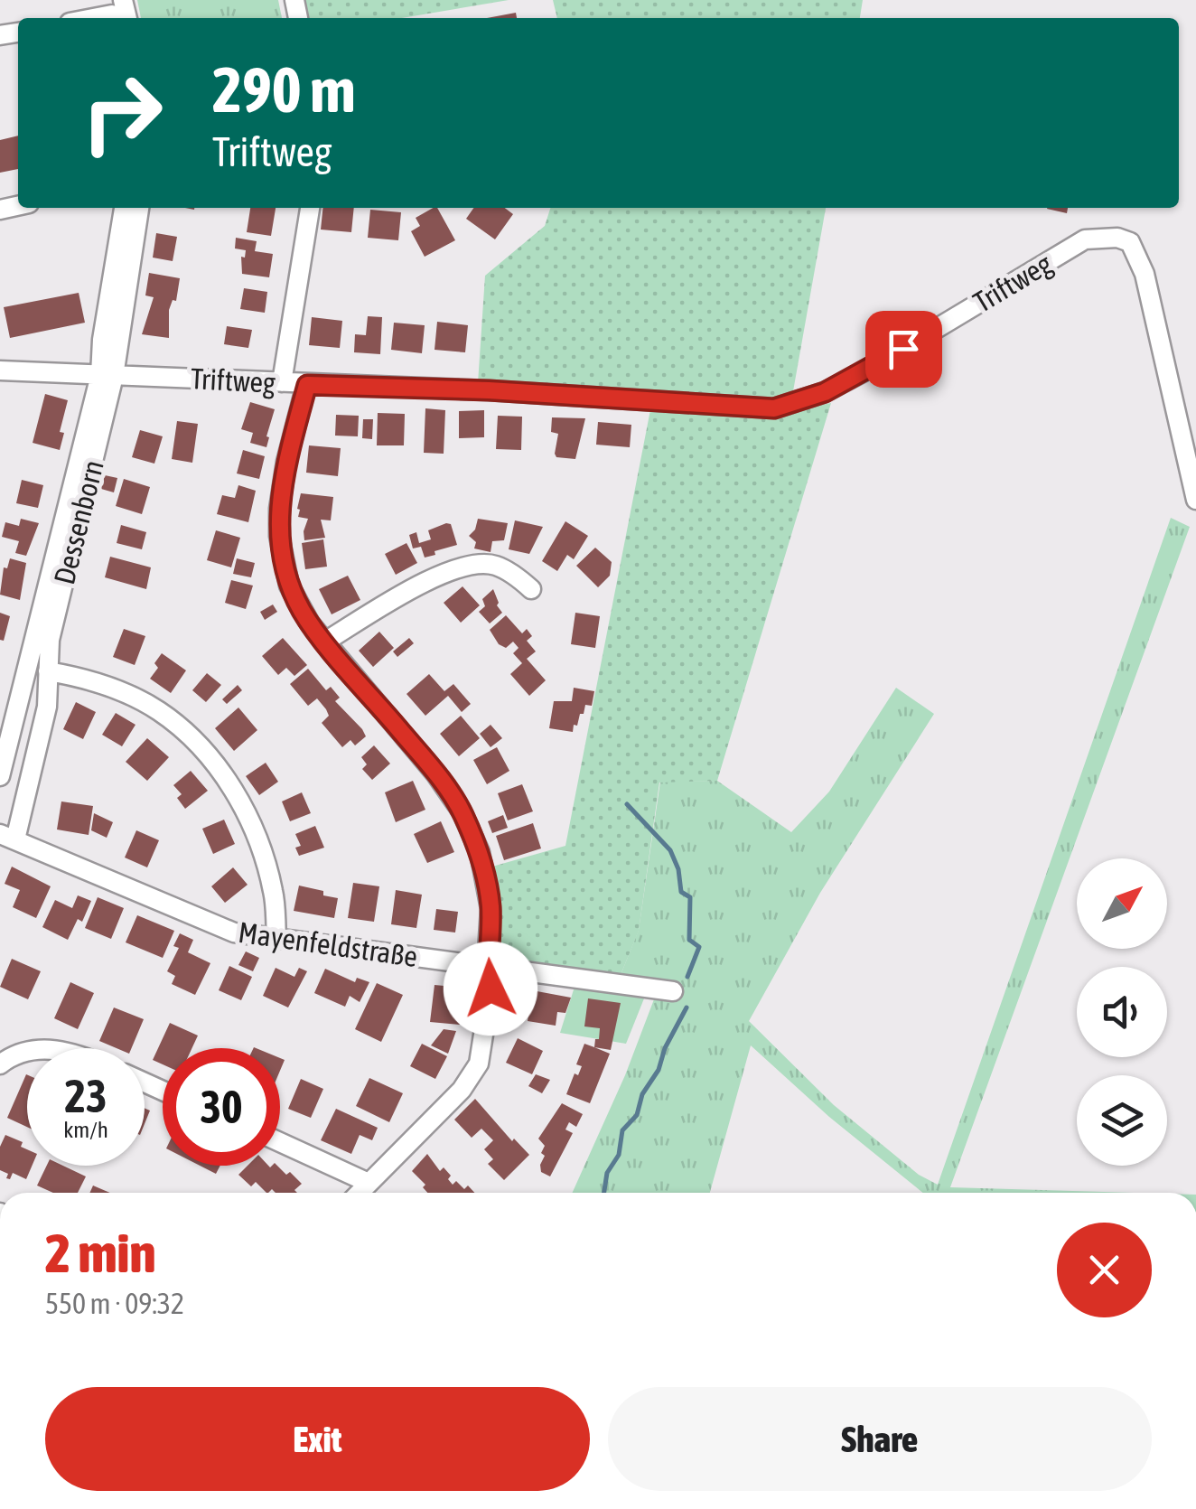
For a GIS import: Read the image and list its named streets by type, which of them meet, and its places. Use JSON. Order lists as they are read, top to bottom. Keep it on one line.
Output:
{"streets":{"street":["Triftweg","Dessenborn","Mayenfeldstraße"]},"crossings":[["Triftweg","Dessenborn"],["Dessenborn","Mayenfeldstraße"]],"north":"top right","page":{"turn":["290 m","Triftweg"],"speed":"23 km/h","limit":"30","heading":["2 min","550 m · 09:32"],"buttons":["Exit","Share"]}}
